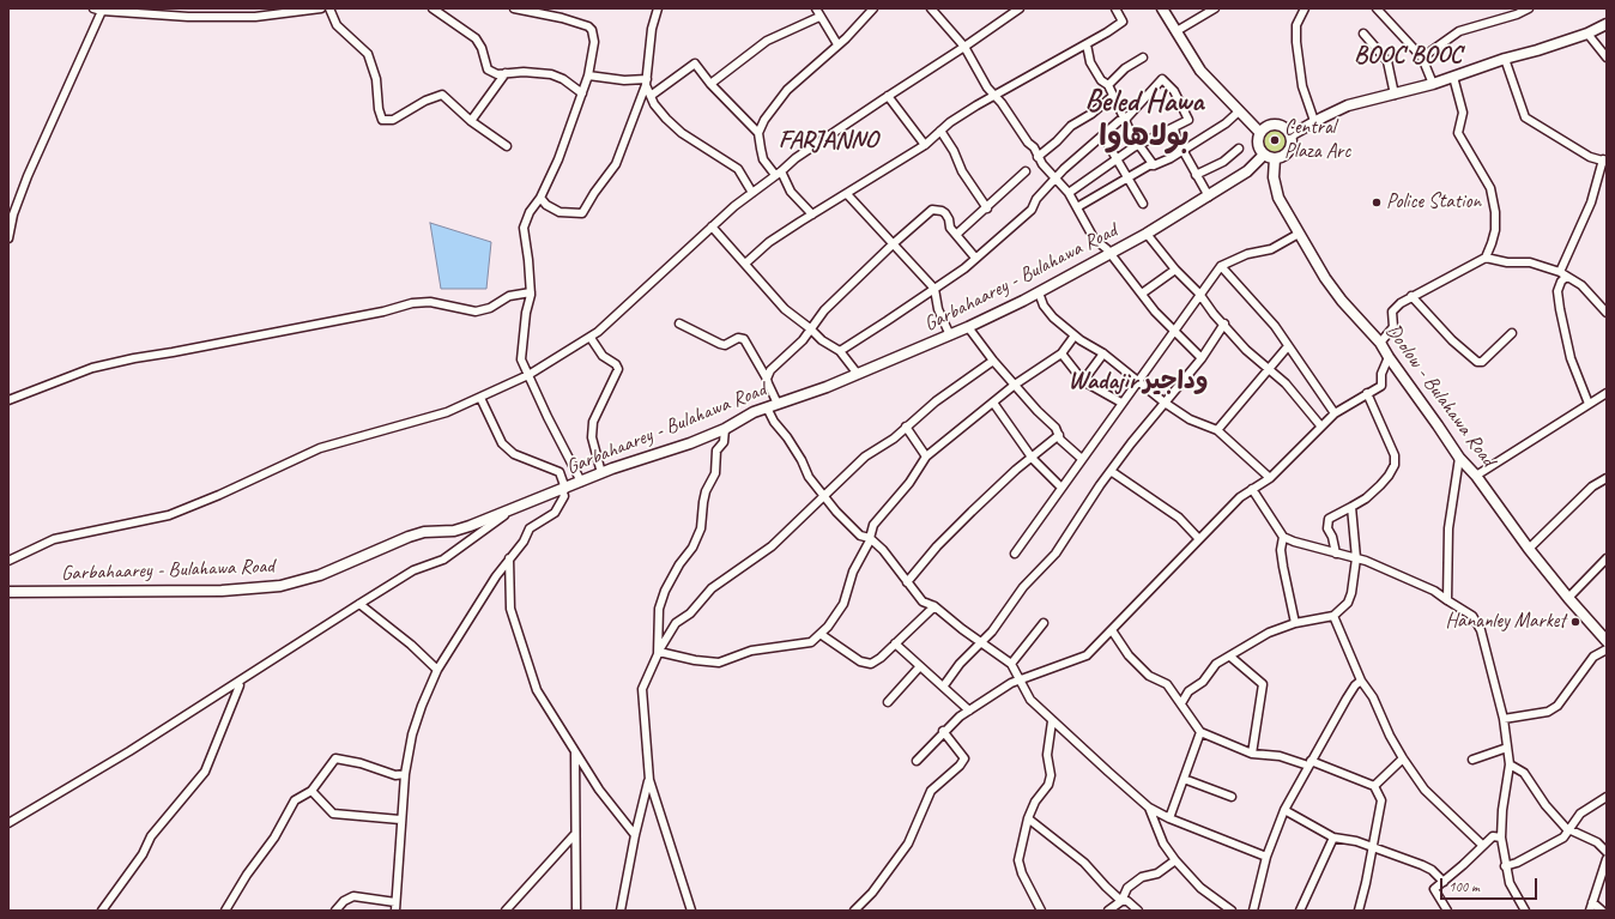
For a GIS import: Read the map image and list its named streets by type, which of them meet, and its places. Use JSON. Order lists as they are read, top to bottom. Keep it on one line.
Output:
{"streets":{"main road":["Garbahaarey - Bulahawa Road","Doolow - Bulahawa Road"]},"crossings":[["Garbahaarey - Bulahawa Road","Doolow - Bulahawa Road"]],"districts":["BOOC BOOC","Beled Hawa بولاهاوا","FARJANNO","Wadajir وداجير"],"places":["Central Plaza Arc","Police Station","Hananley Market"],"scale_bar":"100 m"}
